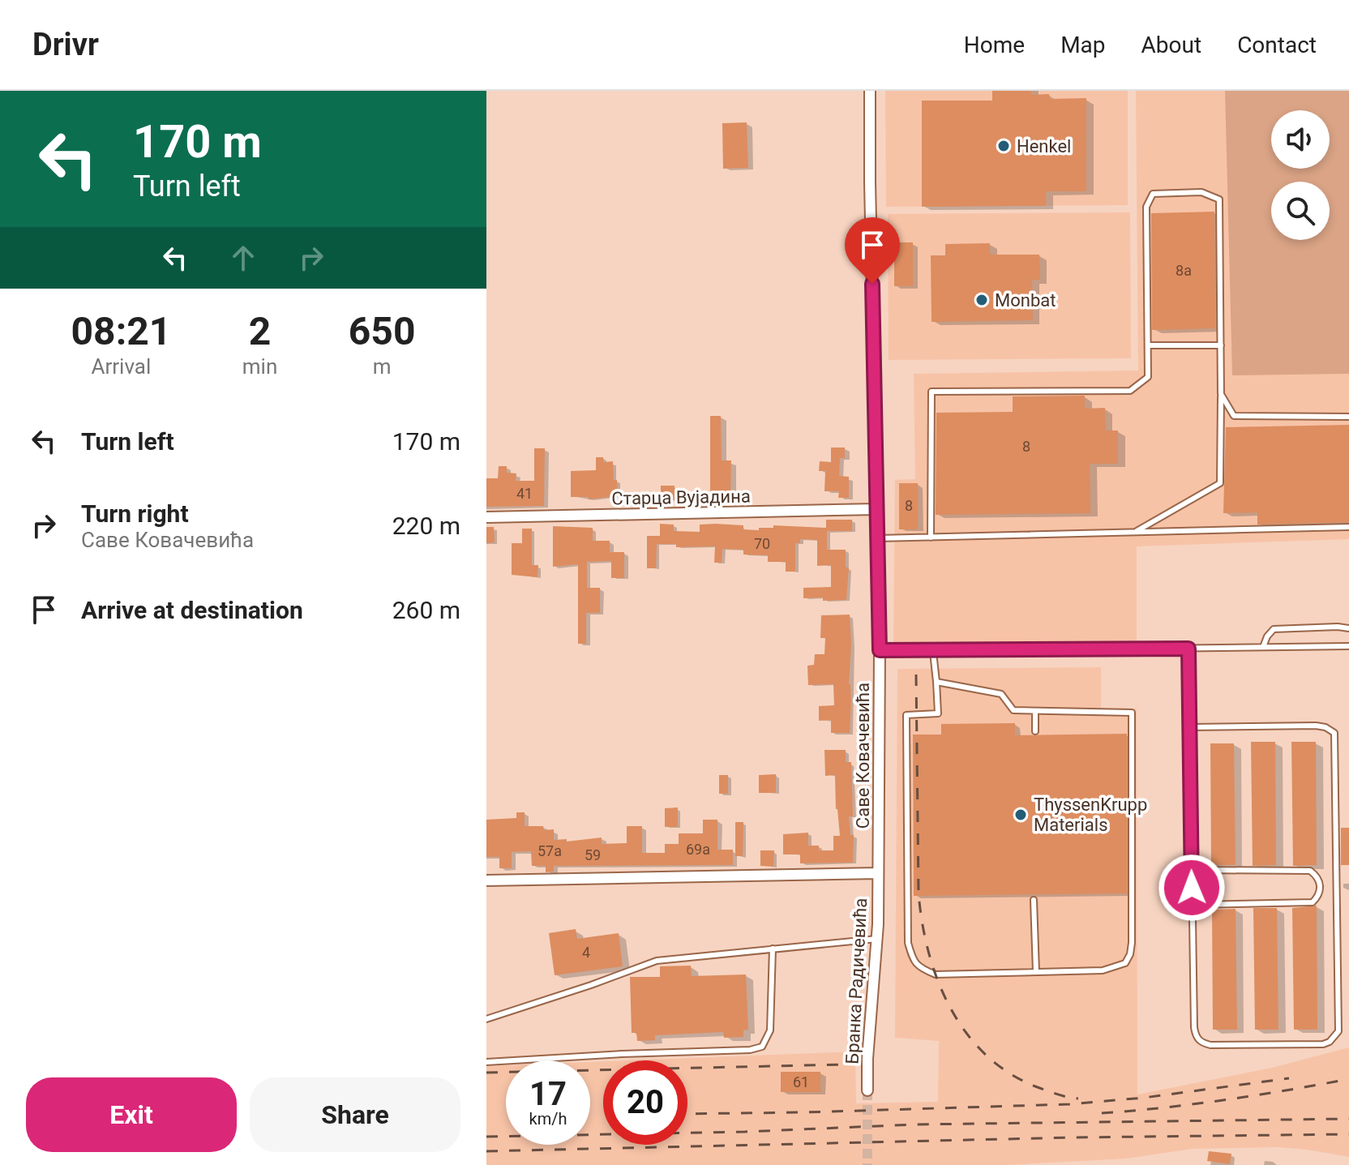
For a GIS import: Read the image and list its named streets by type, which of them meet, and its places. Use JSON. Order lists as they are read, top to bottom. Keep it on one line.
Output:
{"streets":{"street":["Старца Вујадина","Саве Ковачевића","Бранка Радичевића"]},"crossings":[["Старца Вујадина","Саве Ковачевића"],["Саве Ковачевића","Бранка Радичевића"]],"places":["Henkel","Monbat","ThyssenKrupp Materials"],"house_numbers":["8a","8","41","8","70","69a","57a","59","4","61"],"page":{"header":"Drivr","nav":["Home","Map","About","Contact"],"turn":["170 m","Turn left"],"eta":["08:21","Arrival","2","min","650","m"],"list":[{"name":"Turn left","value":"170 m"},{"name":"Turn right","note":"Саве Ковачевића","value":"220 m"},{"name":"Arrive at destination","value":"260 m"}],"speed":"17 km/h","limit":"20","buttons":["Exit","Share"]}}
